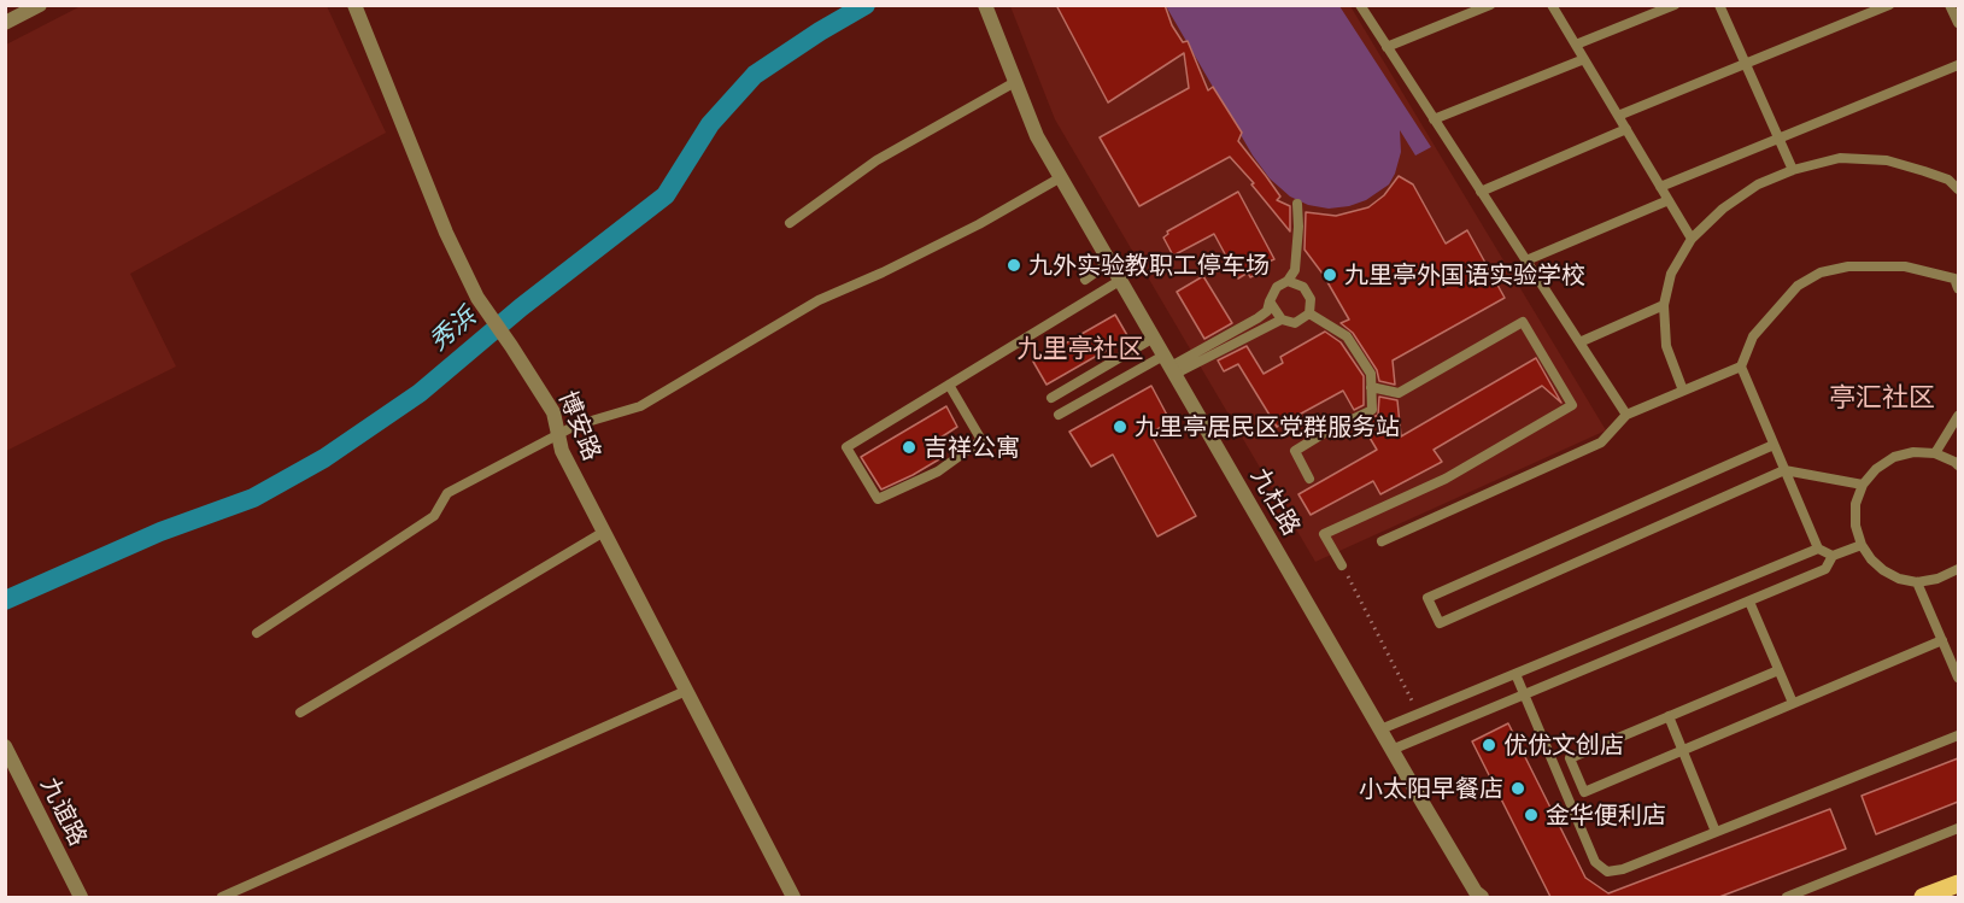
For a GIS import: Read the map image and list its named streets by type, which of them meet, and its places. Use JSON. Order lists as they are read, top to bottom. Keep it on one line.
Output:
{"streets":{"street":["博安路","九杜路","九谊路"]},"districts":["九里亭社区","亭汇社区"],"water":["秀浜"],"places":["九外实验教职工停车场","九里亭外国语实验学校","九里亭居民区党群服务站","吉祥公寓","优优文创店","小太阳早餐店","金华便利店"]}
